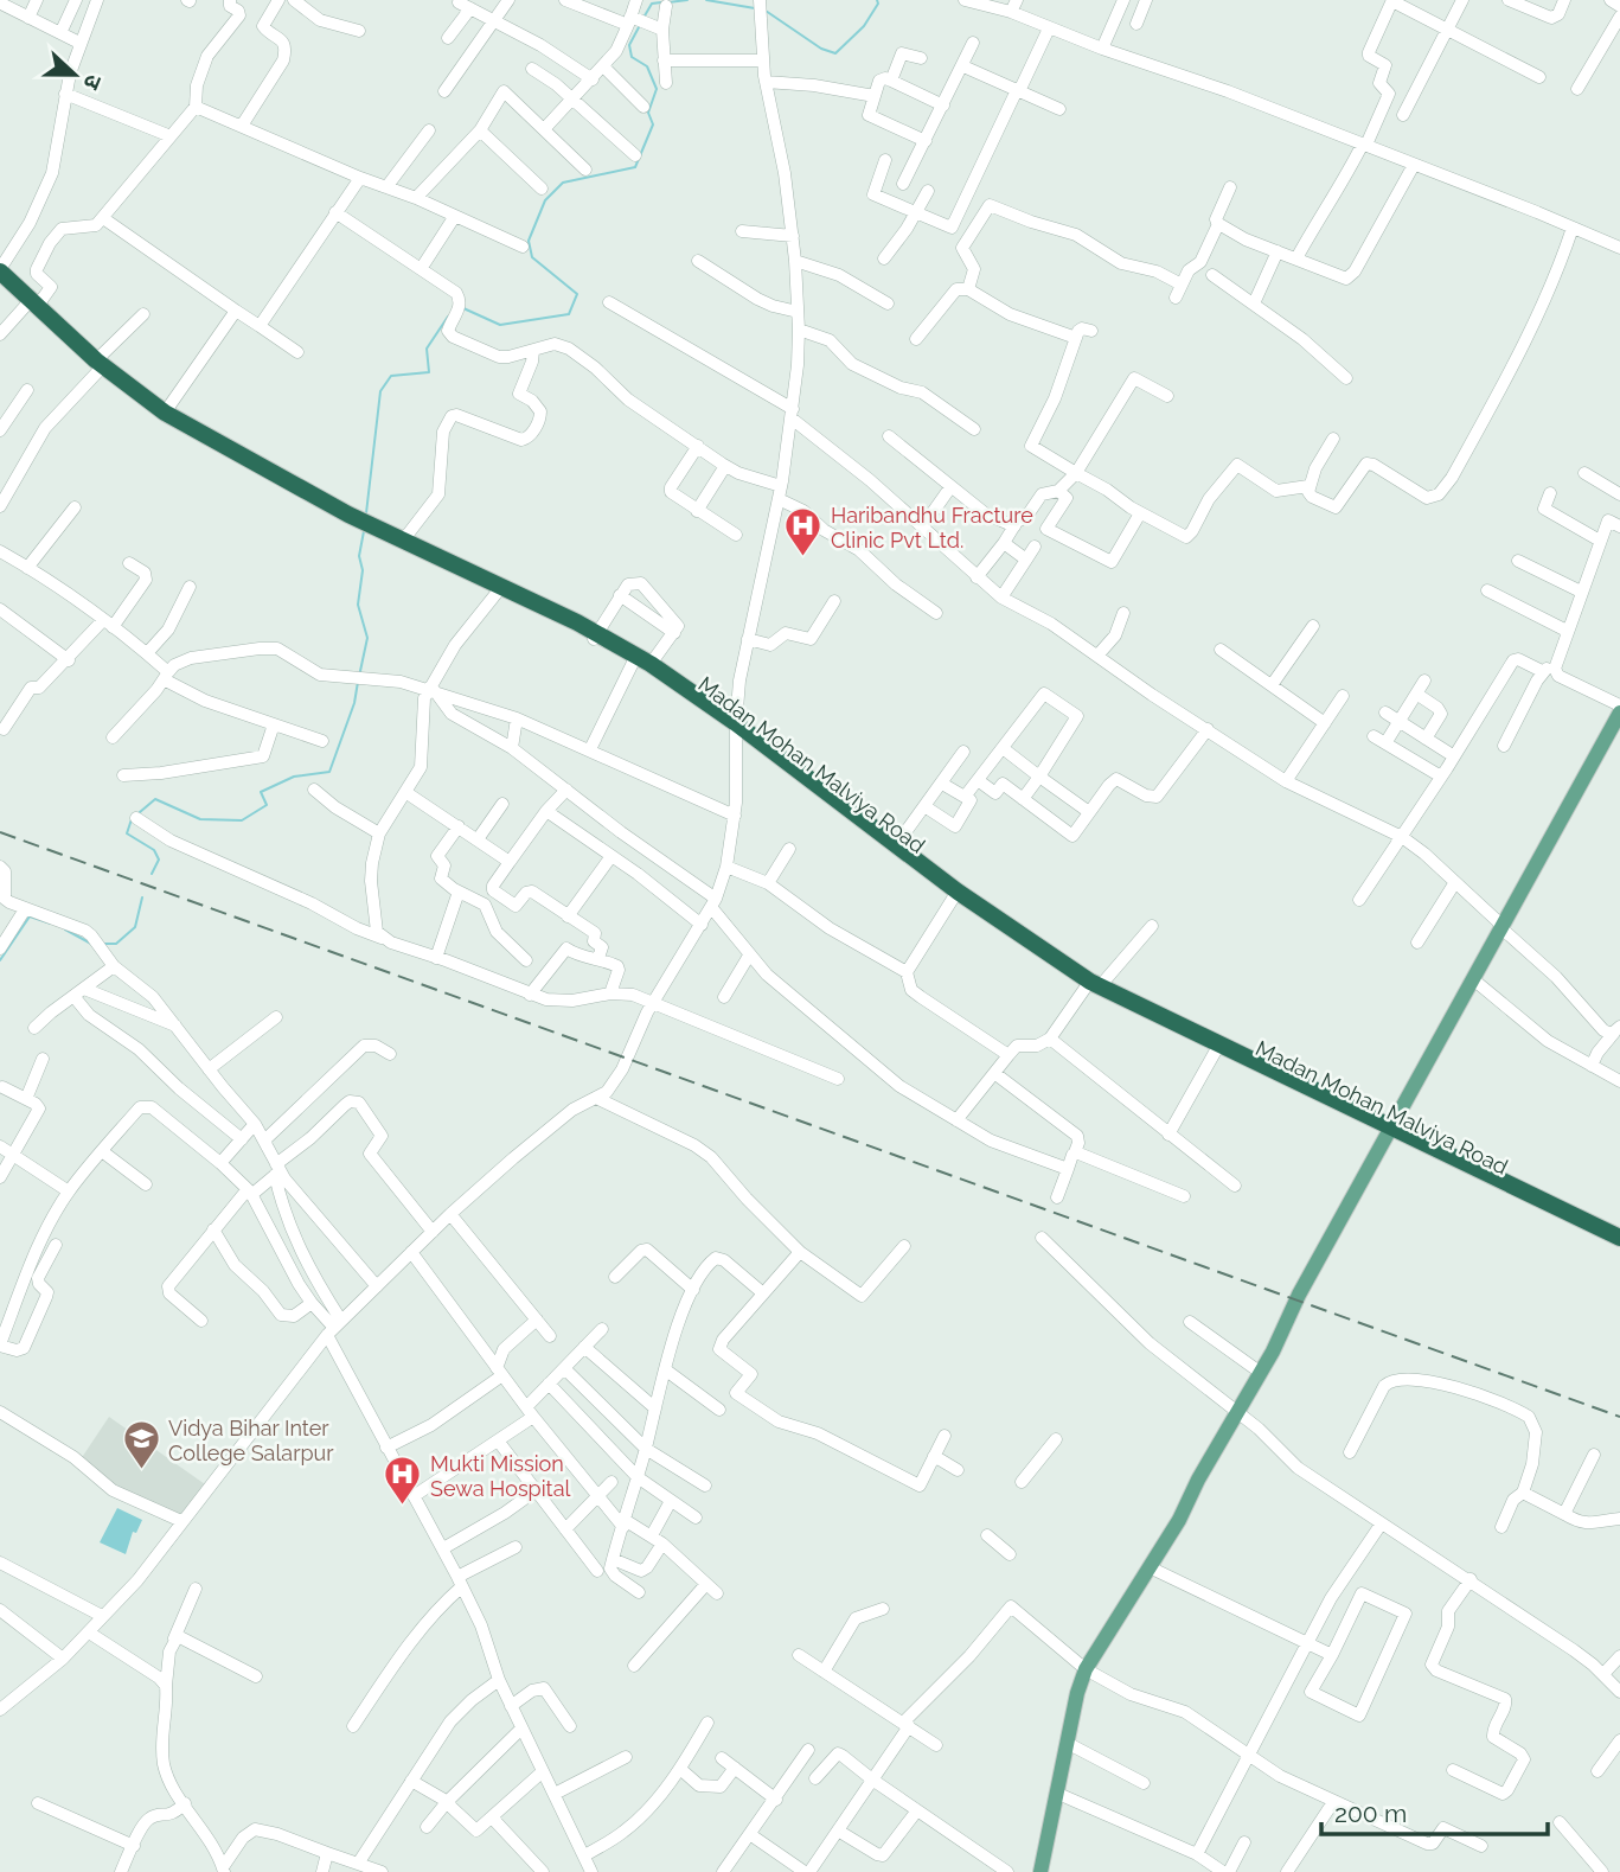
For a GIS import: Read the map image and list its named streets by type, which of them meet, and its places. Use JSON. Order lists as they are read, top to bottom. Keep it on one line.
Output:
{"streets":{"highway":["Madan Mohan Malviya Road"]},"places":{"hospital":["Haribandhu Fracture Clinic Pvt Ltd.","Mukti Mission Sewa Hospital"],"school or university":["Vidya Bihar Inter College Salarpur"]},"scale_bar":"200 m","north":"right"}
